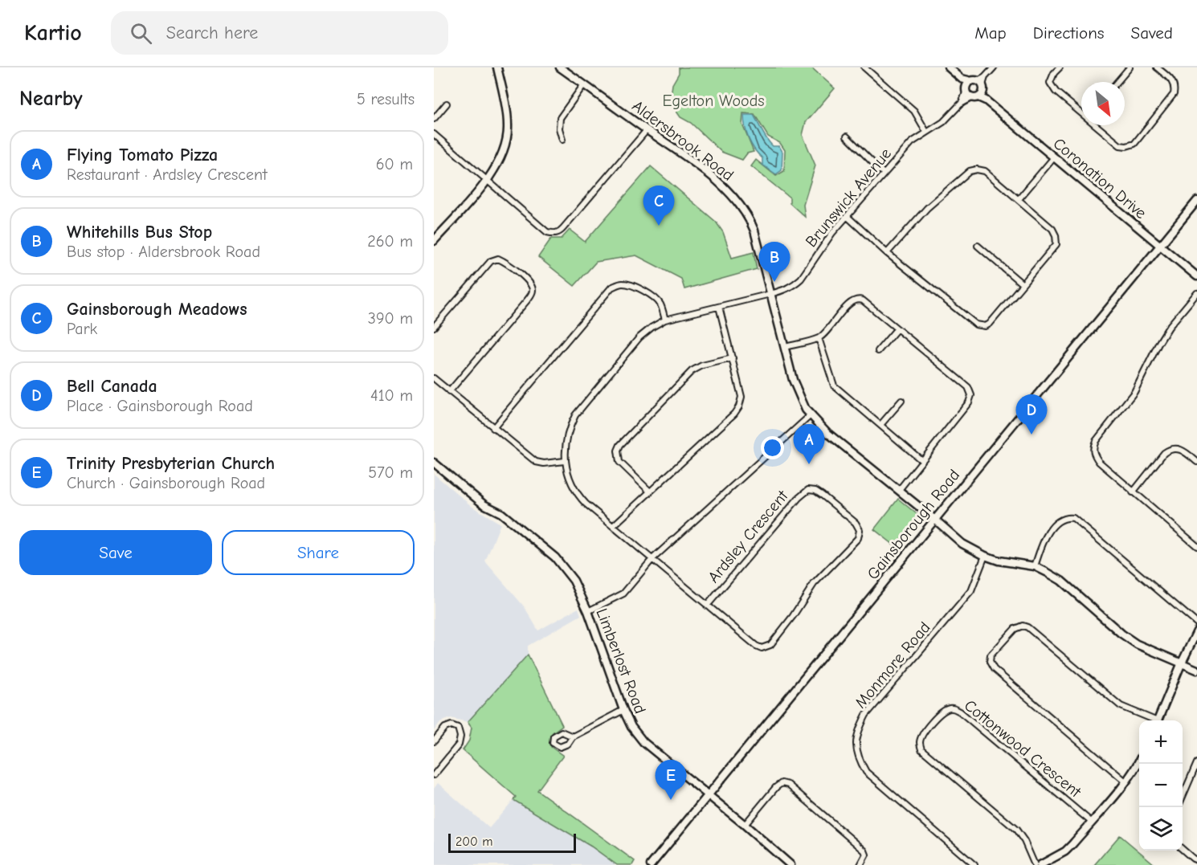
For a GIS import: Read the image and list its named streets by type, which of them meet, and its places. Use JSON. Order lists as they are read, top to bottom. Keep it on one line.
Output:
{"streets":{"street":["Aldersbrook Road","Coronation Drive","Brunswick Avenue","Gainsborough Road","Ardsley Crescent","Limberlost Road","Monmore Road","Cottonwood Crescent"]},"crossings":[["Aldersbrook Road","Brunswick Avenue"],["Aldersbrook Road","Gainsborough Road"],["Aldersbrook Road","Monmore Road"],["Coronation Drive","Brunswick Avenue"],["Coronation Drive","Gainsborough Road"],["Brunswick Avenue","Ardsley Crescent"],["Gainsborough Road","Limberlost Road"]],"parks":["Egelton Woods"],"scale_bar":"200 m","north":"bottom right","page":{"header":"Kartio","search":"Search here","nav":["Map","Directions","Saved"],"heading":["Nearby","5 results"],"list":[{"mark":"A","name":"Flying Tomato Pizza","note":"Restaurant · Ardsley Crescent","value":"60 m"},{"mark":"B","name":"Whitehills Bus Stop","note":"Bus stop · Aldersbrook Road","value":"260 m"},{"mark":"C","name":"Gainsborough Meadows","note":"Park","value":"390 m"},{"mark":"D","name":"Bell Canada","note":"Place · Gainsborough Road","value":"410 m"},{"mark":"E","name":"Trinity Presbyterian Church","note":"Church · Gainsborough Road","value":"570 m"}],"pins":["C","B","D","A","E"],"buttons":["Save","Share"],"map_buttons":["+","−"],"scale":"200 m"}}
